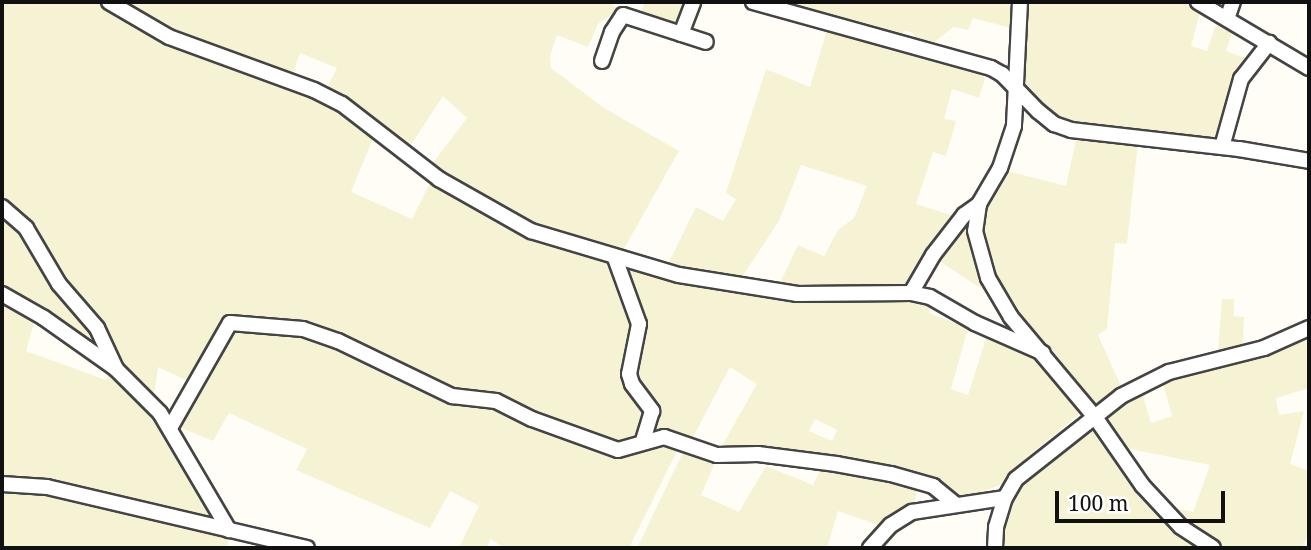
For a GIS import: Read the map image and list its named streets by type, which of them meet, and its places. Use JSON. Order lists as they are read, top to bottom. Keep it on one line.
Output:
{"scale_bar":"100 m"}
